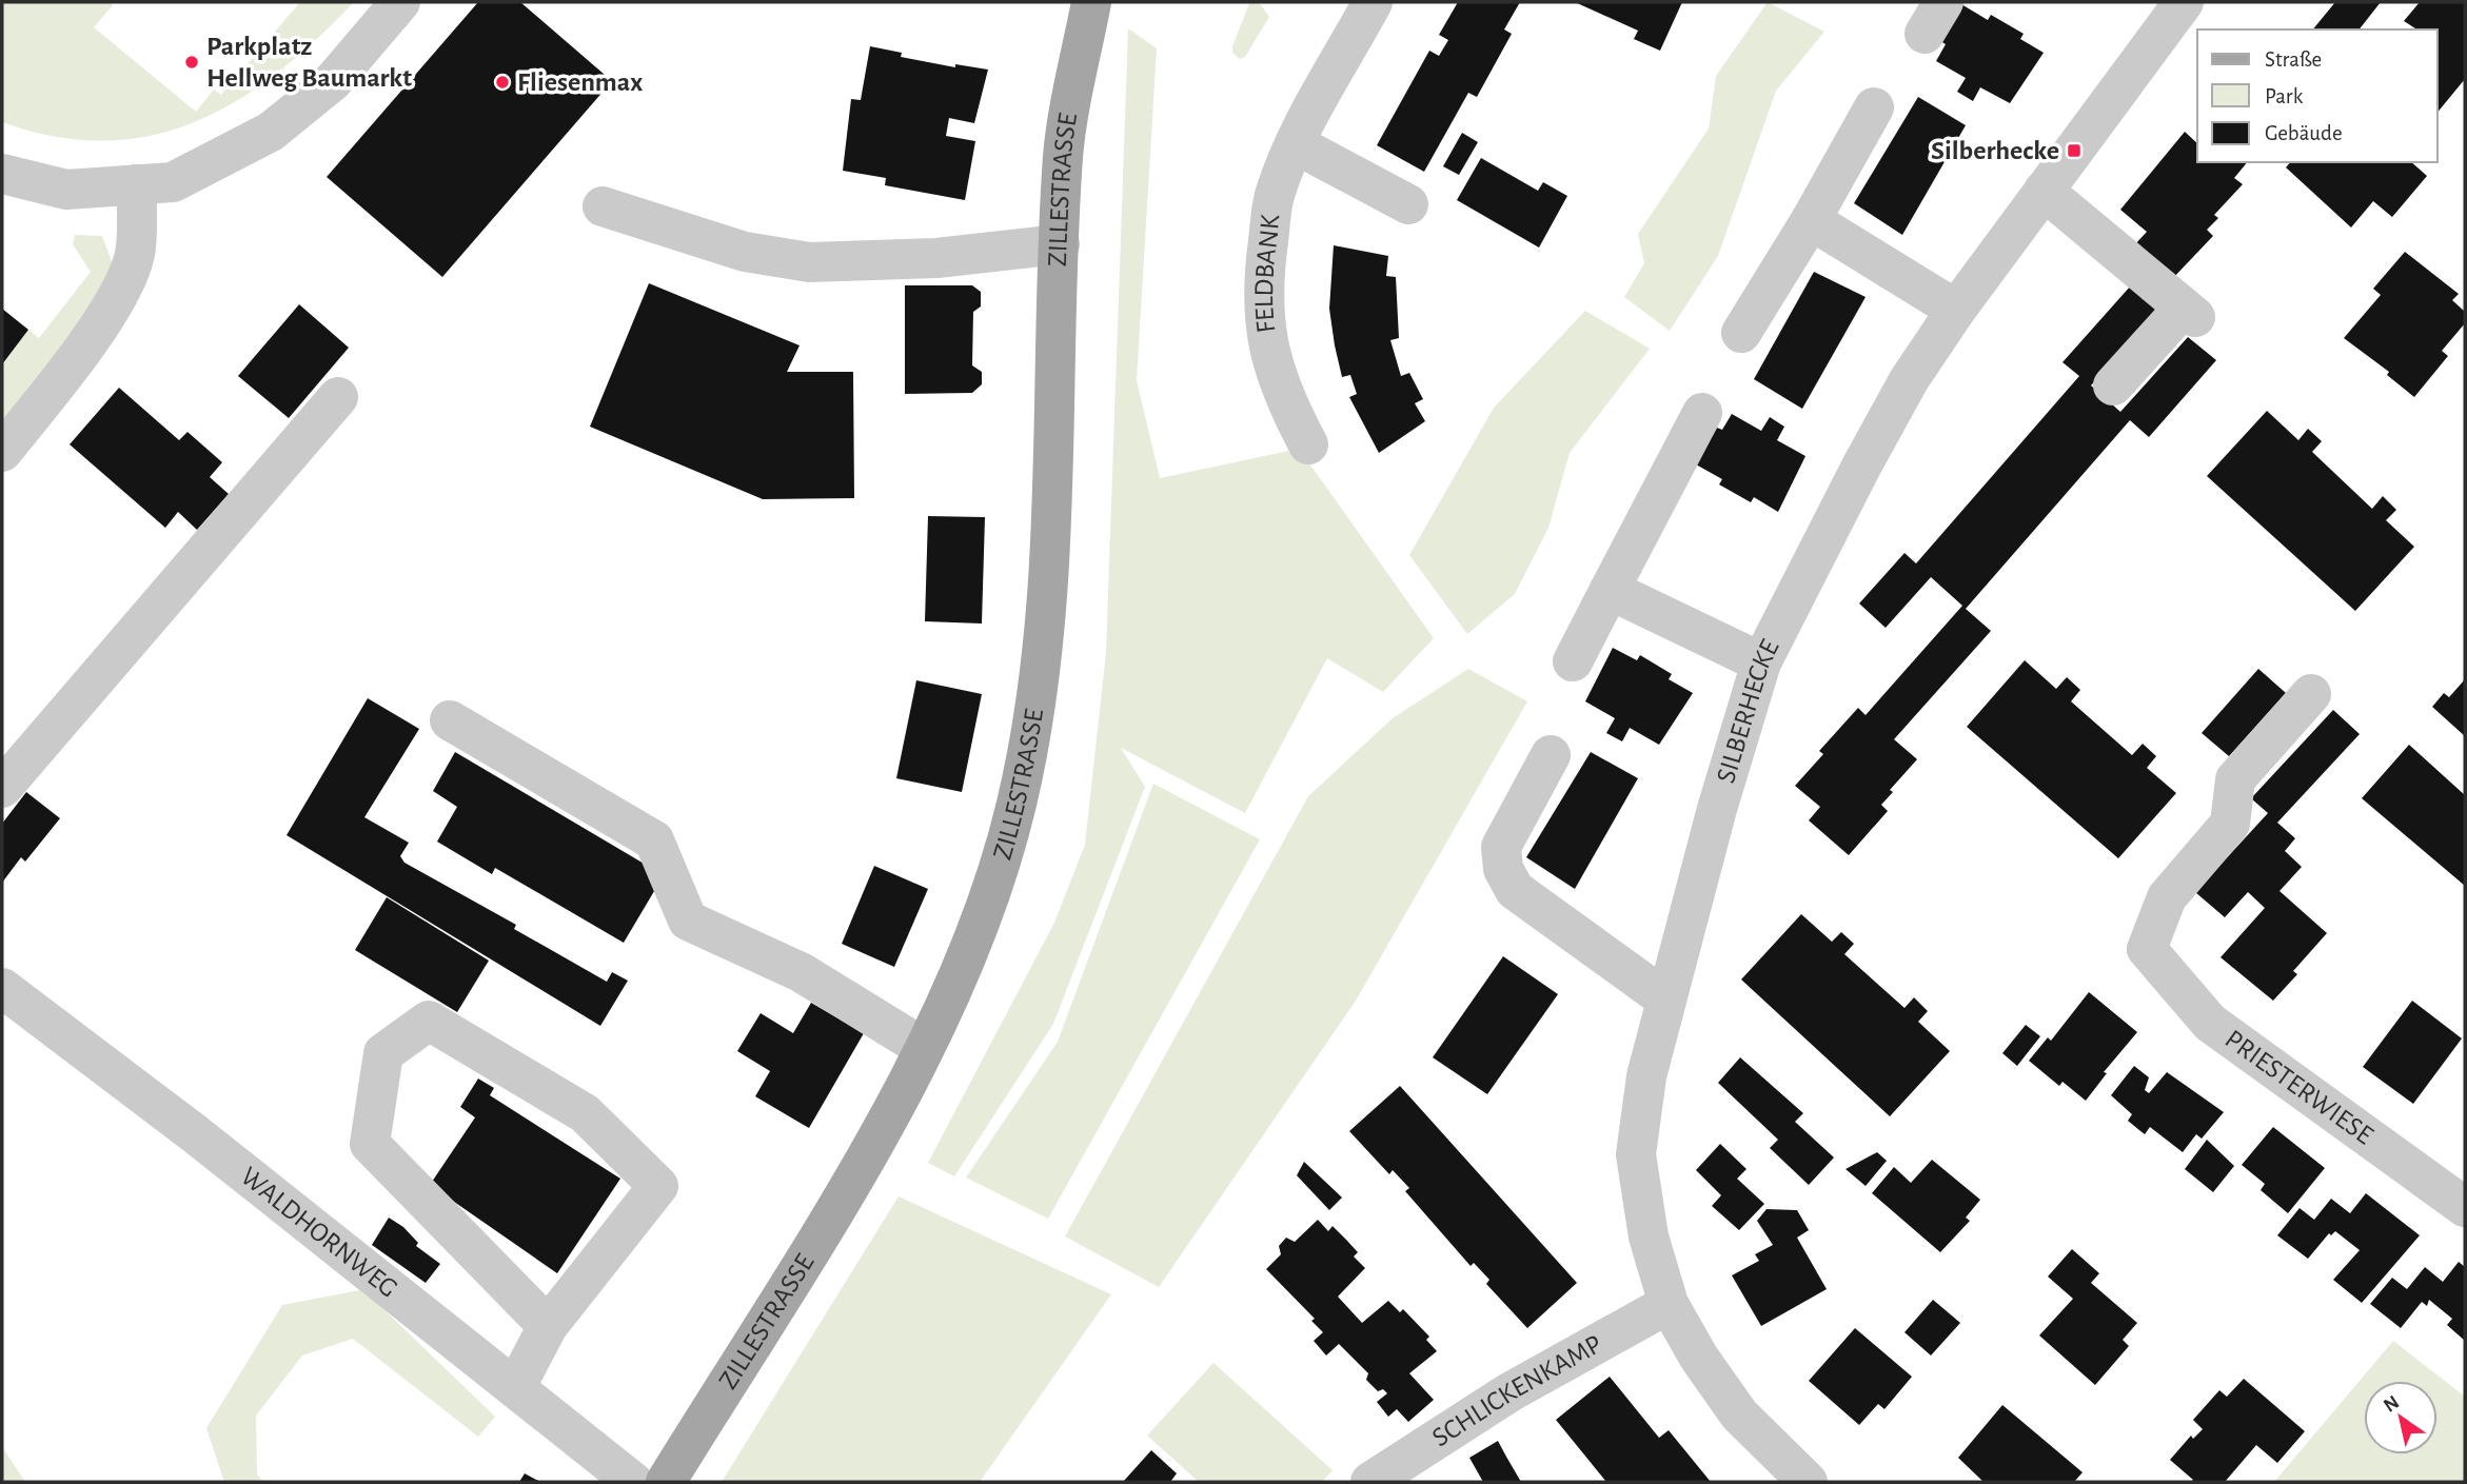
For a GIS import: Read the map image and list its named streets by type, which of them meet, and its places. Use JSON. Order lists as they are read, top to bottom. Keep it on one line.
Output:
{"streets":{"main road":["ZILLESTRASSE"],"street":["FELDBANK","SILBERHECKE","PRIESTERWIESE","WALDHORNWEG","SCHLICKENKAMP"]},"crossings":[["SILBERHECKE","SCHLICKENKAMP"]],"places":{"other":["Parkplatz Hellweg Baumarkt","Fliesenmax"],"transit":["Silberhecke"]},"legend":["Straße","Park","Gebäude"],"north":"top left"}
